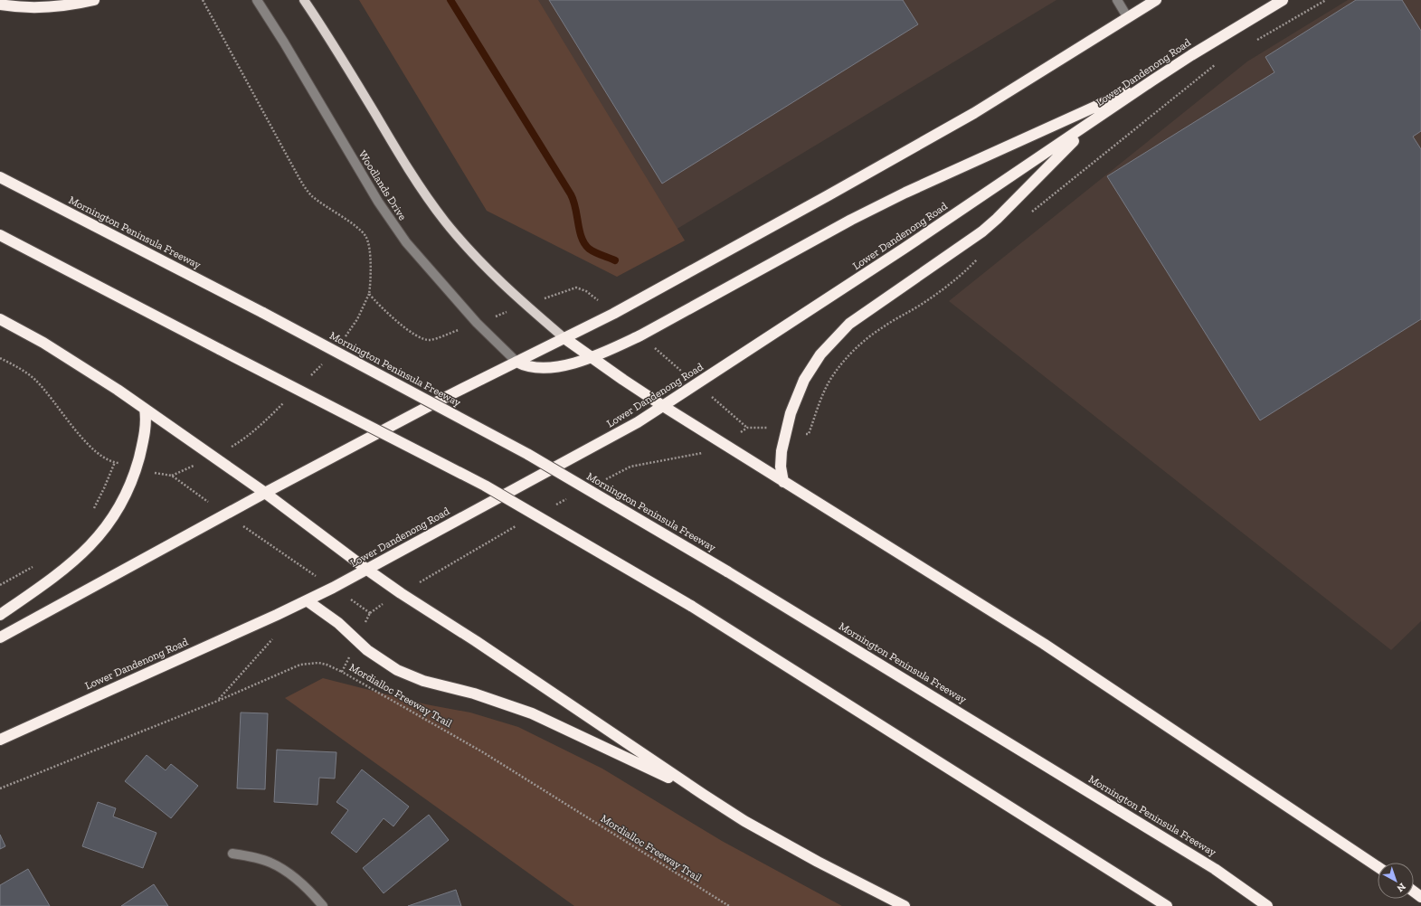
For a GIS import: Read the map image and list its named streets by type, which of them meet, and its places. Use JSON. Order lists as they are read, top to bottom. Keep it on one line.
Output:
{"streets":{"highway":["Lower Dandenong Road","Mornington Peninsula Freeway"],"street":["Woodlands Drive"],"path":["Mordialloc Freeway Trail"]},"crossings":[["Lower Dandenong Road","Mordialloc Freeway Trail"]],"north":"bottom right"}
